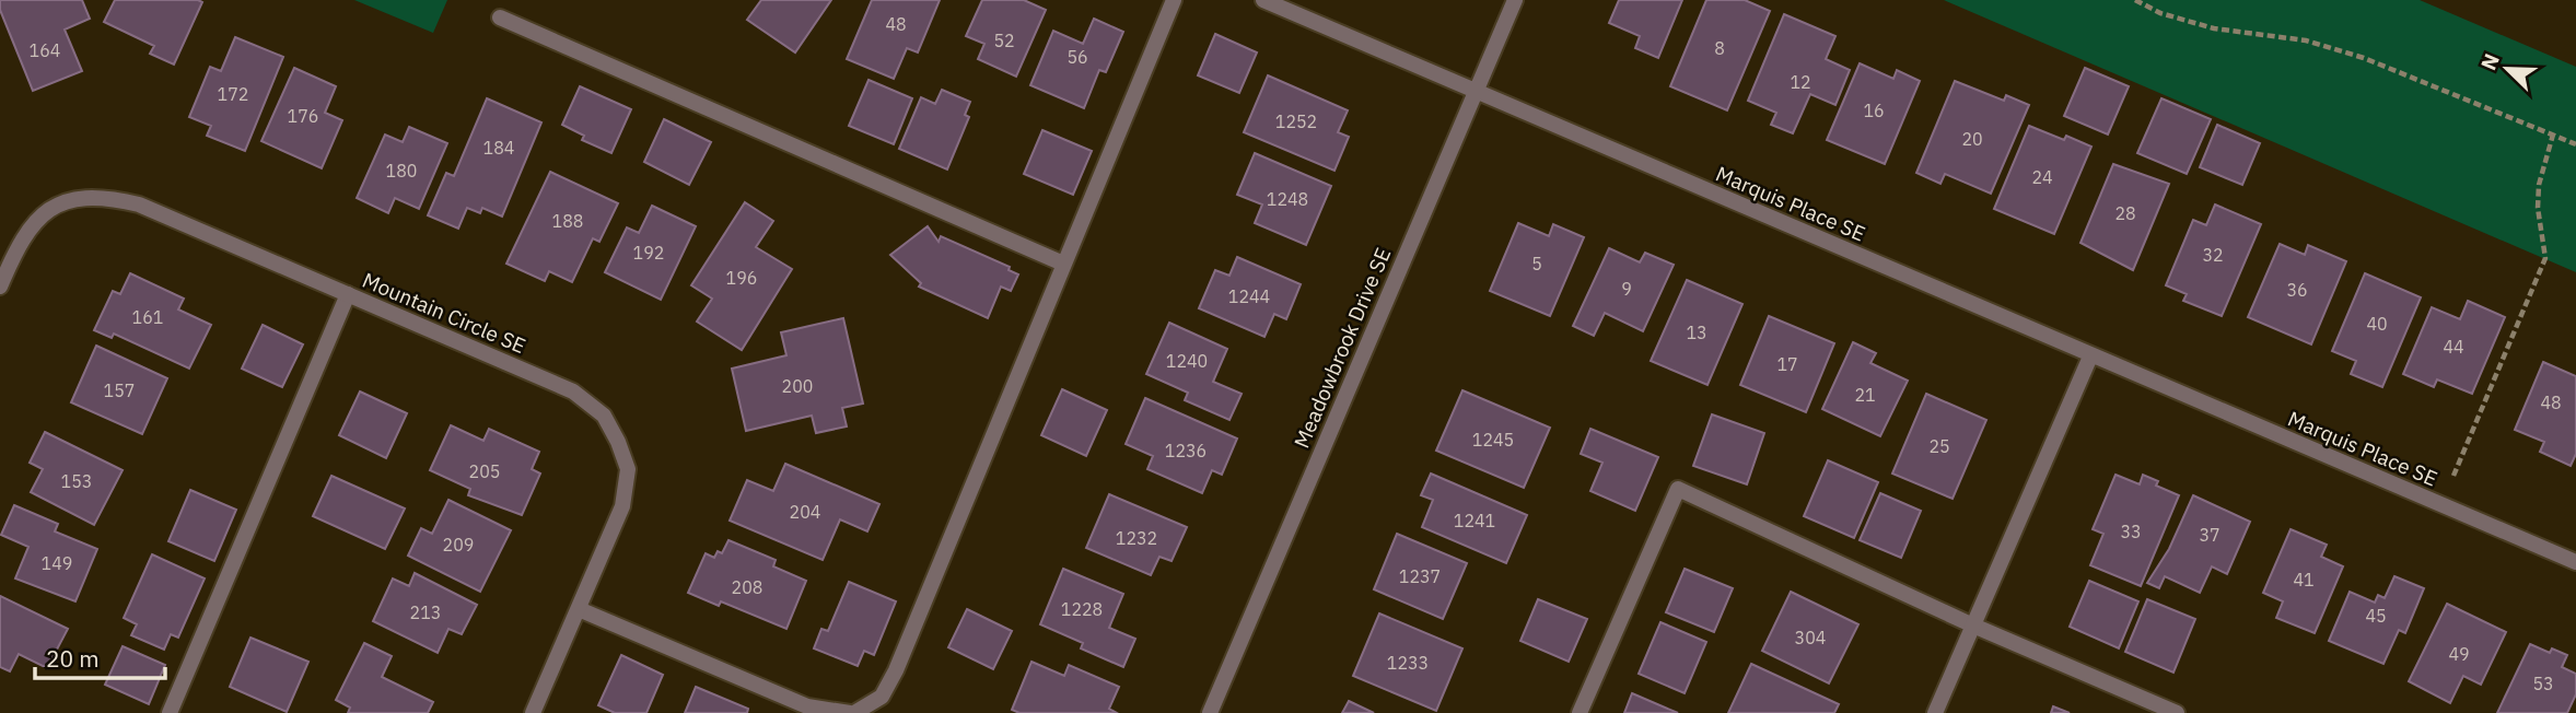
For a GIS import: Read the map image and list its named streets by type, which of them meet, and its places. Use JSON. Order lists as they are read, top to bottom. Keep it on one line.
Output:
{"streets":{"street":["Marquis Place SE","Mountain Circle SE","Meadowbrook Drive SE"]},"crossings":[["Marquis Place SE","Meadowbrook Drive SE"]],"house_numbers":["48","52","8","164","56","12","172","16","176","1252","20","184","180","24","1248","28","188","192","32","5","196","9","36","1244","161","40","13","44","1240","17","200","157","21","48","1245","25","1236","205","153","204","1241","33","37","1232","209","149","1237","41","208","1228","213","45","304","49","1233","53"],"scale_bar":"20 m","north":"top left"}
